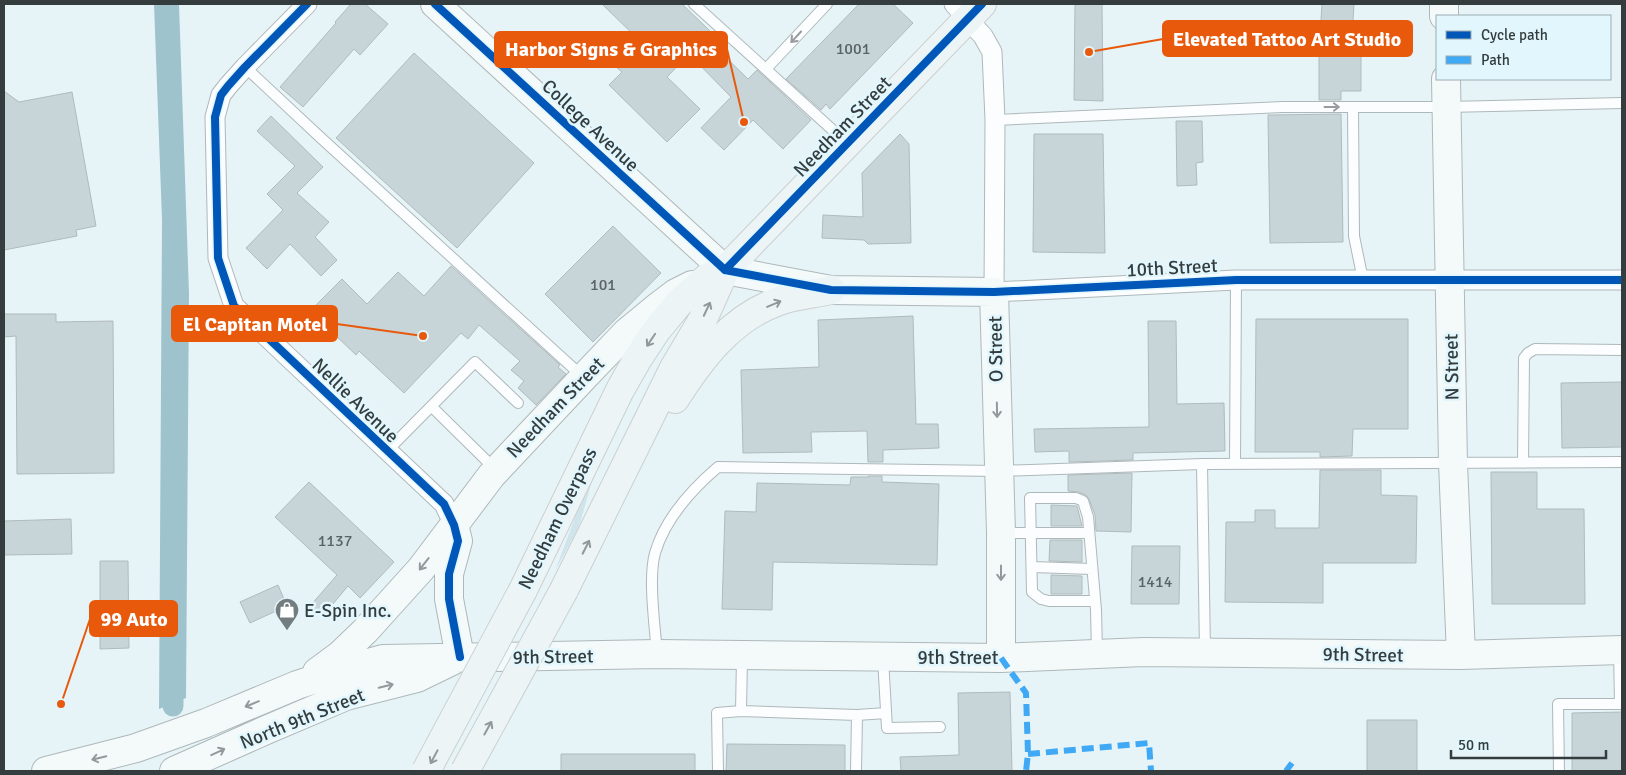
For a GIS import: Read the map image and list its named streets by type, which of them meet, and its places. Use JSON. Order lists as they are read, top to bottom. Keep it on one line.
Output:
{"streets":{"main road":["Needham Street","Needham Overpass"],"street":["College Avenue","10th Street","O Street","N Street","Nellie Avenue","9th Street","North 9th Street"]},"crossings":[["College Avenue","Needham Street"],["College Avenue","10th Street"],["College Avenue","Needham Overpass"],["Needham Street","10th Street"],["Needham Street","O Street"],["Needham Street","Nellie Avenue"],["Needham Street","Needham Overpass"],["Needham Street","9th Street"],["Needham Street","North 9th Street"],["10th Street","O Street"],["10th Street","N Street"],["10th Street","Needham Overpass"],["O Street","9th Street"],["N Street","9th Street"],["9th Street","North 9th Street"]],"one_way":["O Street"],"places":{"other":["Elevated Tattoo Art Studio","Harbor Signs & Graphics","El Capitan Motel","99 Auto"],"shop":["E-Spin Inc."]},"house_numbers":["1001","101","1137","1414"],"legend":["Cycle path","Path"],"scale_bar":"50 m"}
